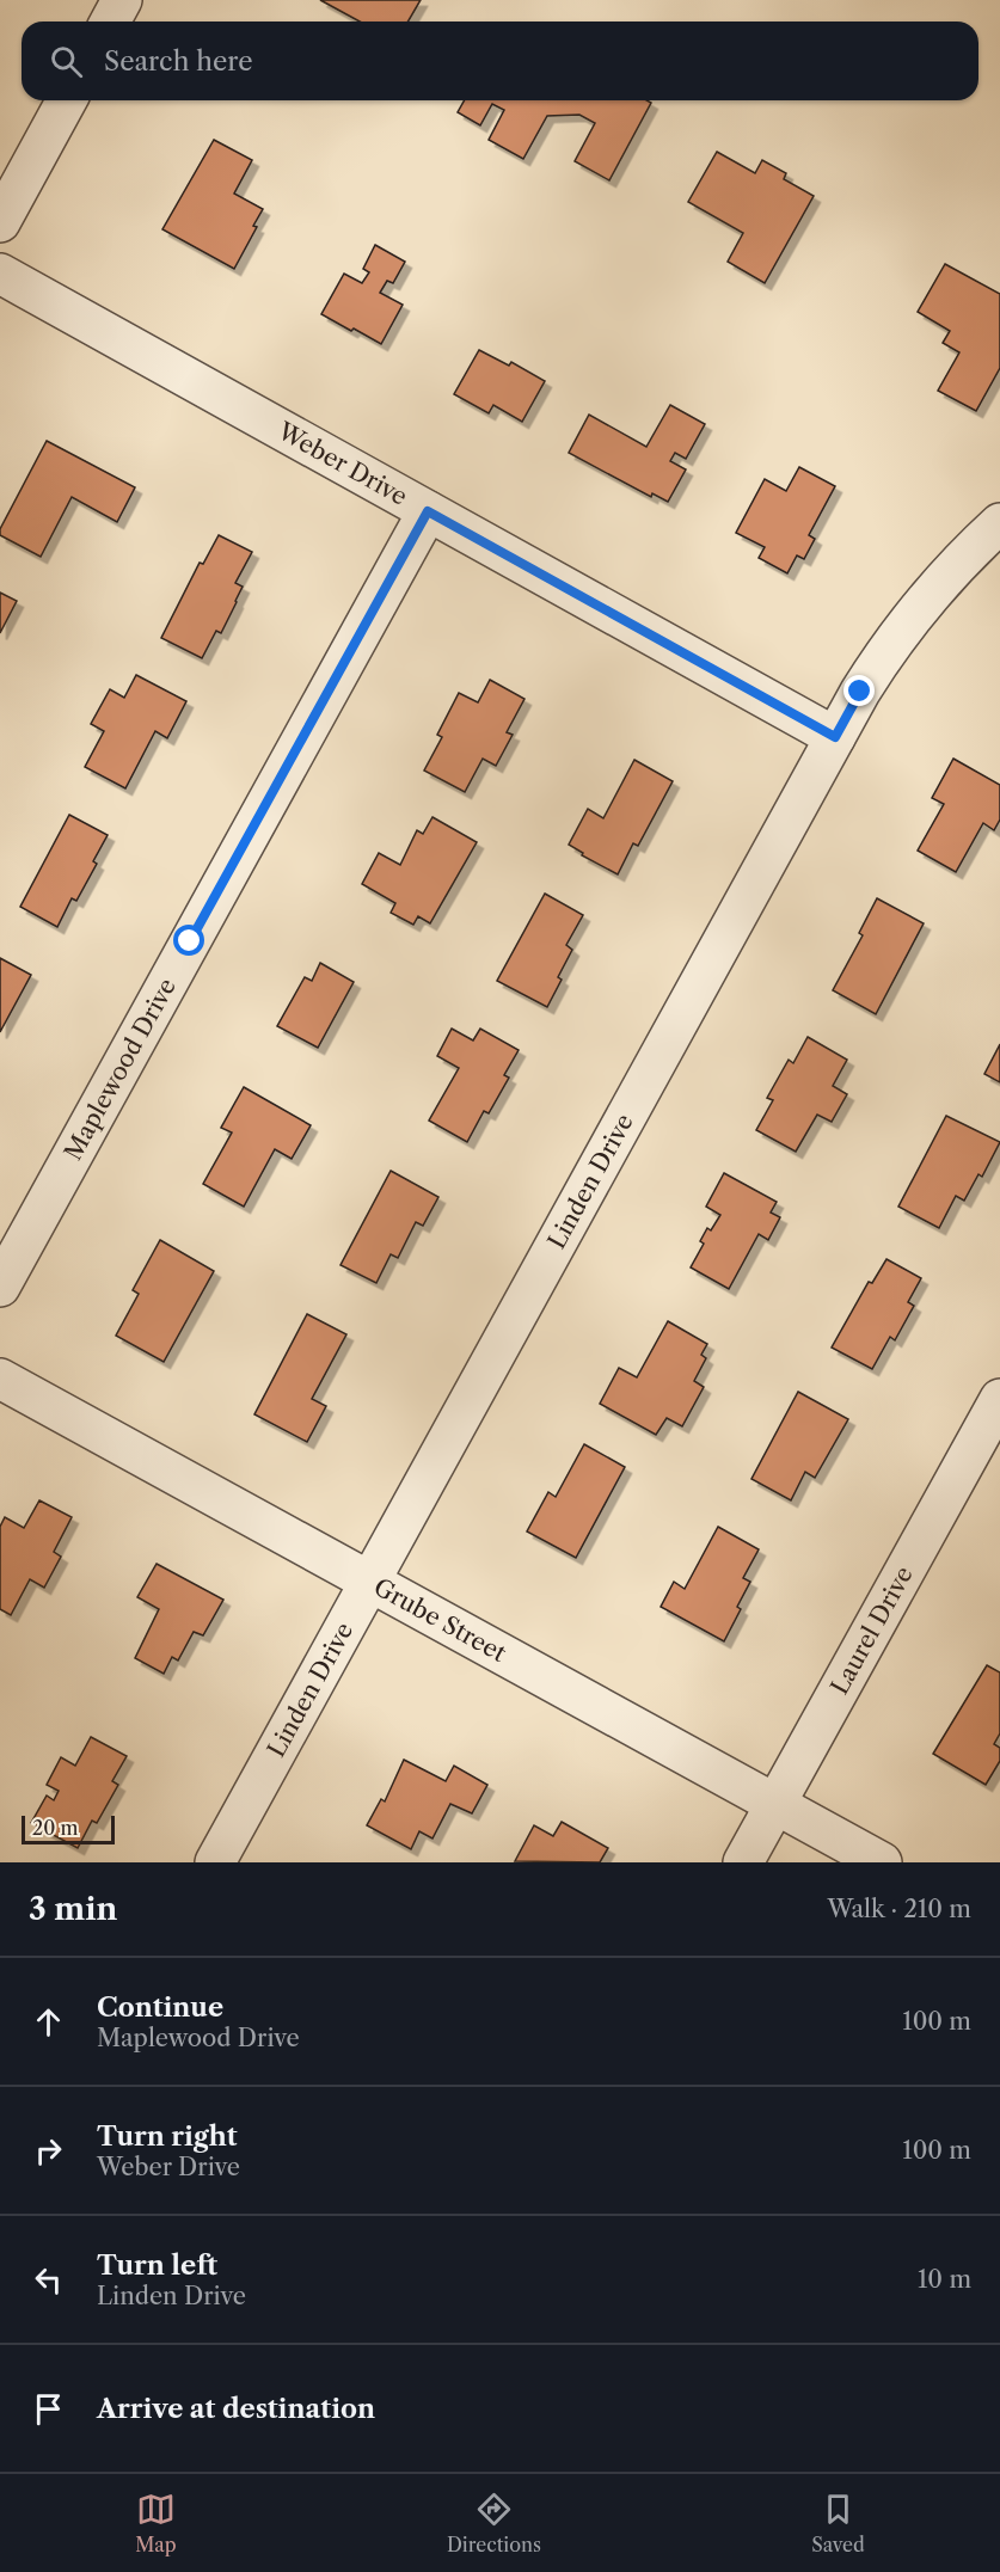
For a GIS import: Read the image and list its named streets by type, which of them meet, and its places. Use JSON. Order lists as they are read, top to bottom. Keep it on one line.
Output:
{"streets":{"street":["Weber Drive","Maplewood Drive","Linden Drive","Grube Street","Laurel Drive"]},"crossings":[["Weber Drive","Maplewood Drive"],["Weber Drive","Linden Drive"],["Linden Drive","Grube Street"],["Grube Street","Laurel Drive"]],"scale_bar":"20 m","page":{"search":"Search here","scale":"20 m","heading":["3 min","Walk · 210 m"],"list":[["Continue","Maplewood Drive","100 m"],["Turn right","Weber Drive","100 m"],["Turn left","Linden Drive","10 m"],"Arrive at destination"],"nav":["Map","Directions","Saved"]}}
